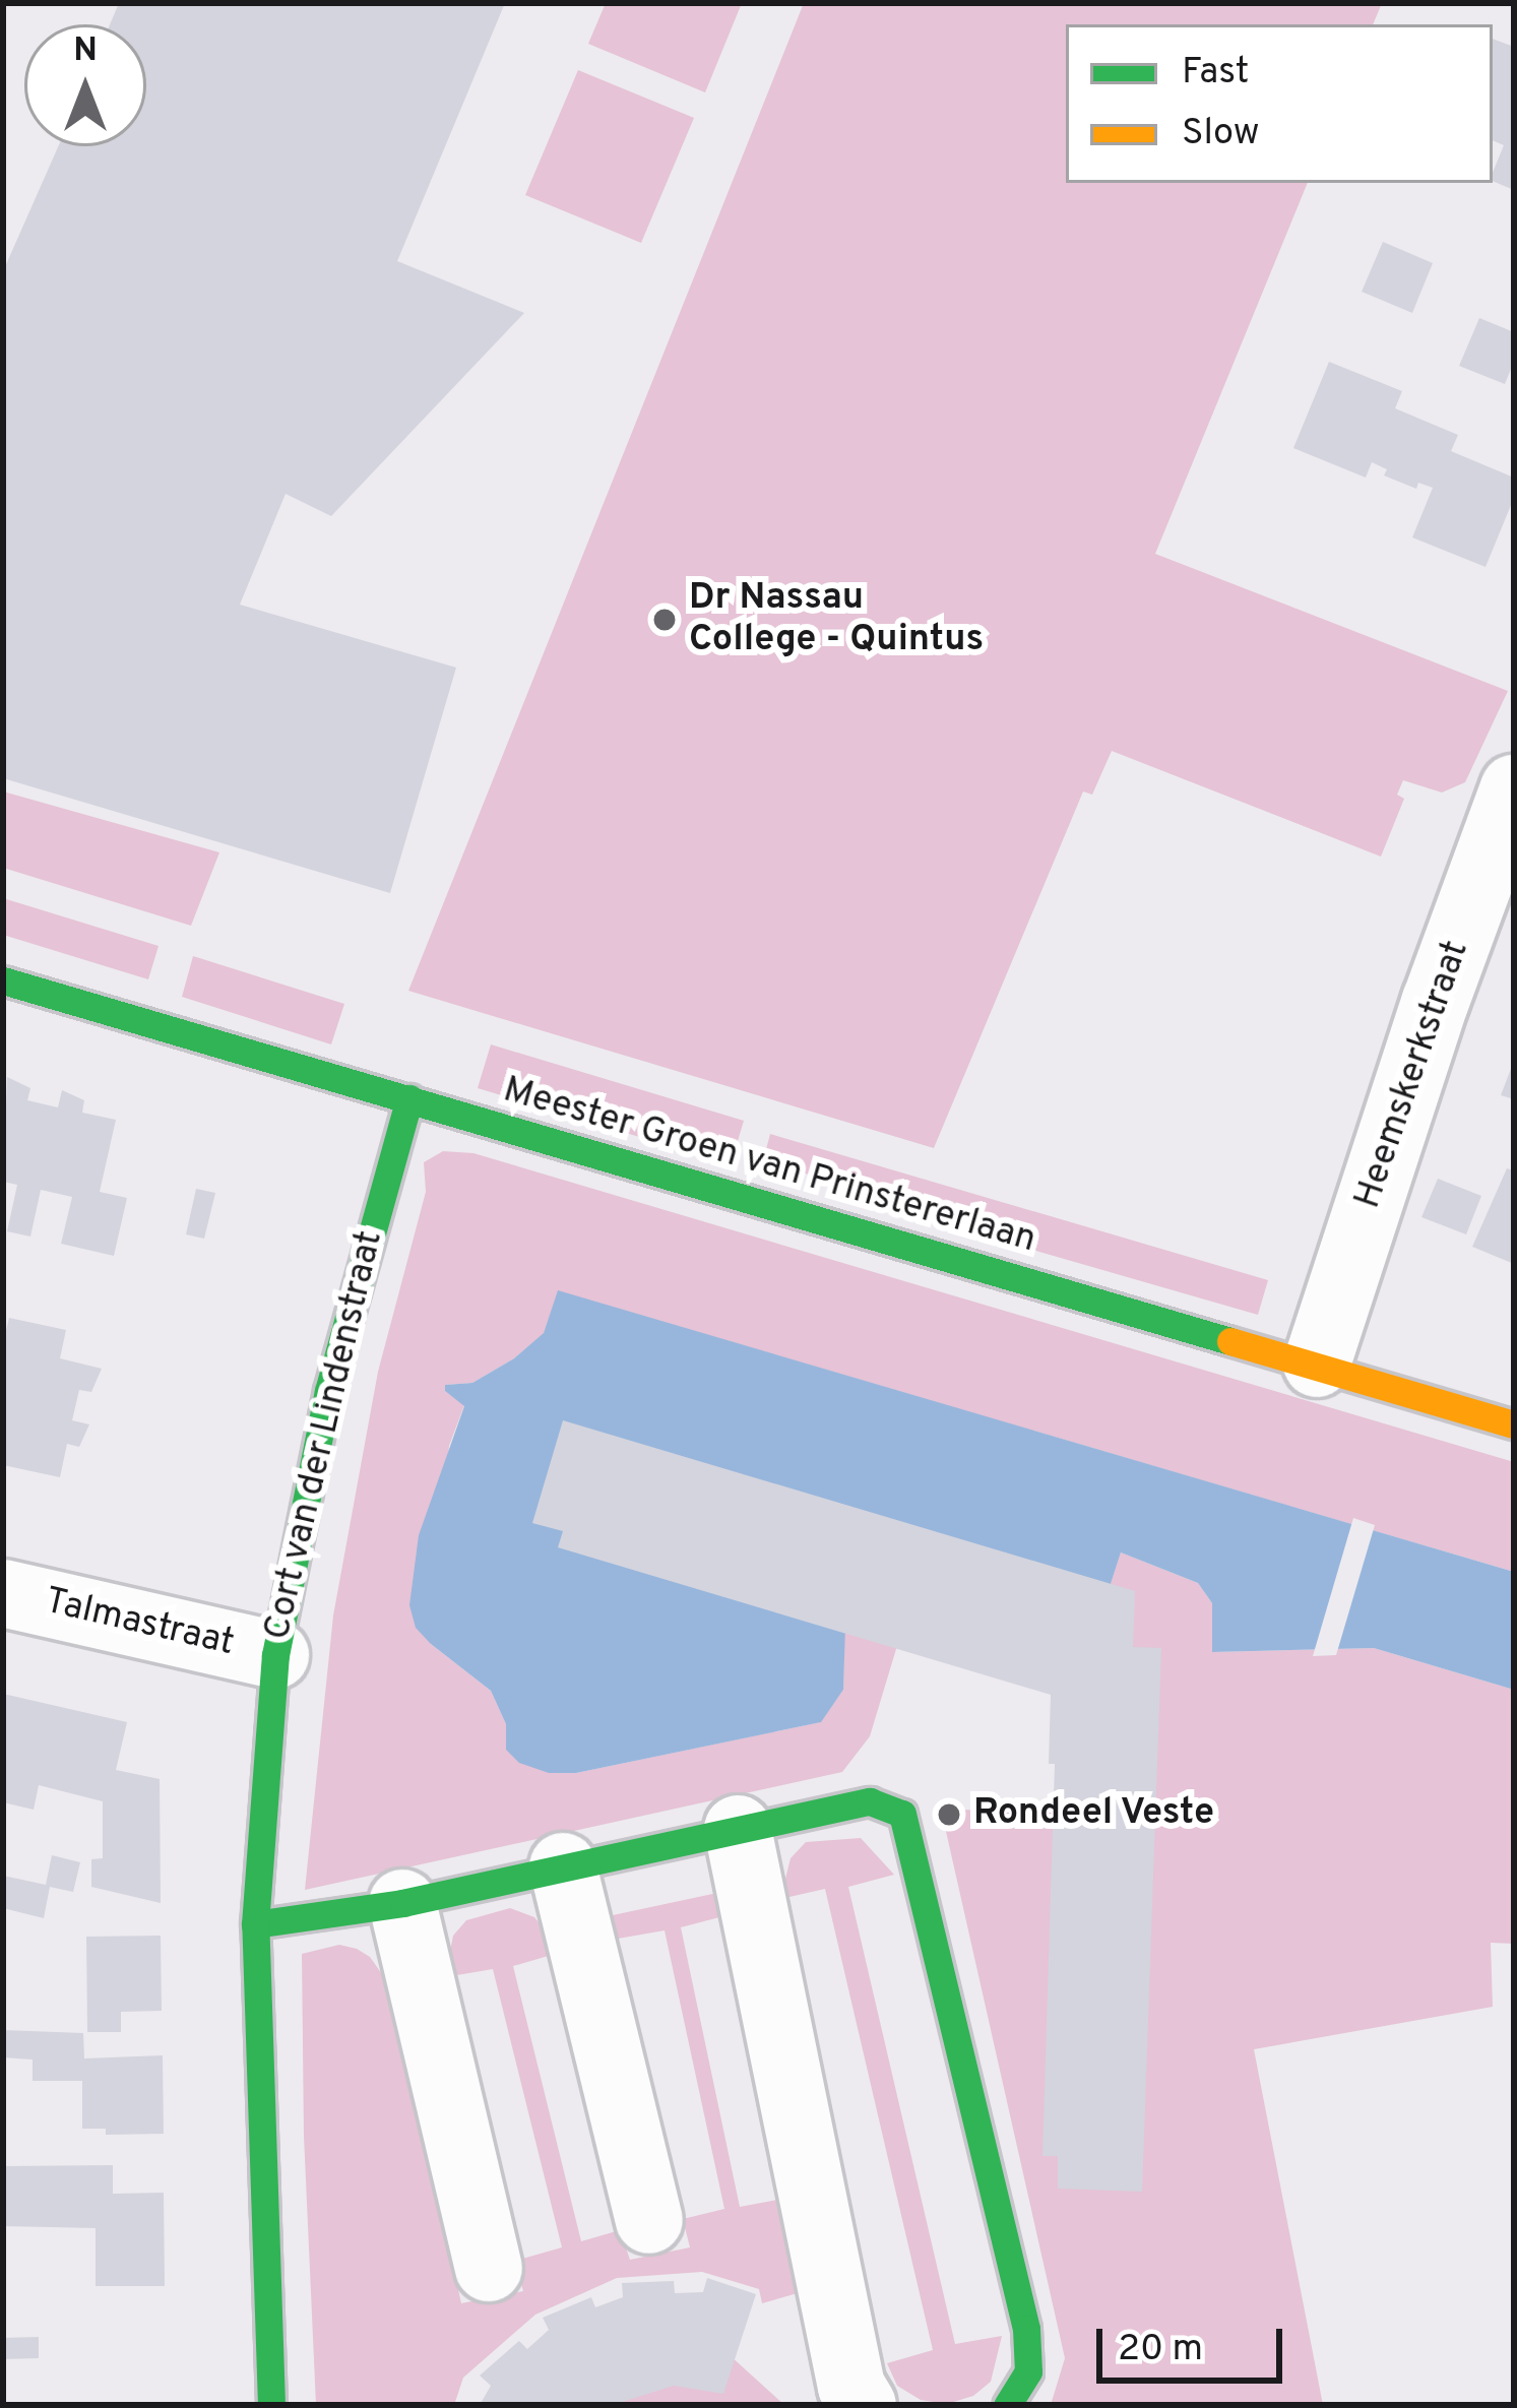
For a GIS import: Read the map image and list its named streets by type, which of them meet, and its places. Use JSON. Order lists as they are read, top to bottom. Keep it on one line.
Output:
{"streets":{"street":["Heemskerkstraat","Meester Groen van Prinstererlaan","Cort van der Lindenstraat","Talmastraat"]},"crossings":[["Heemskerkstraat","Meester Groen van Prinstererlaan"],["Meester Groen van Prinstererlaan","Cort van der Lindenstraat"],["Cort van der Lindenstraat","Talmastraat"]],"places":["Dr Nassau College - Quintus","Rondeel Veste"],"legend":["Fast","Slow"],"scale_bar":"20 m","north":"top"}
